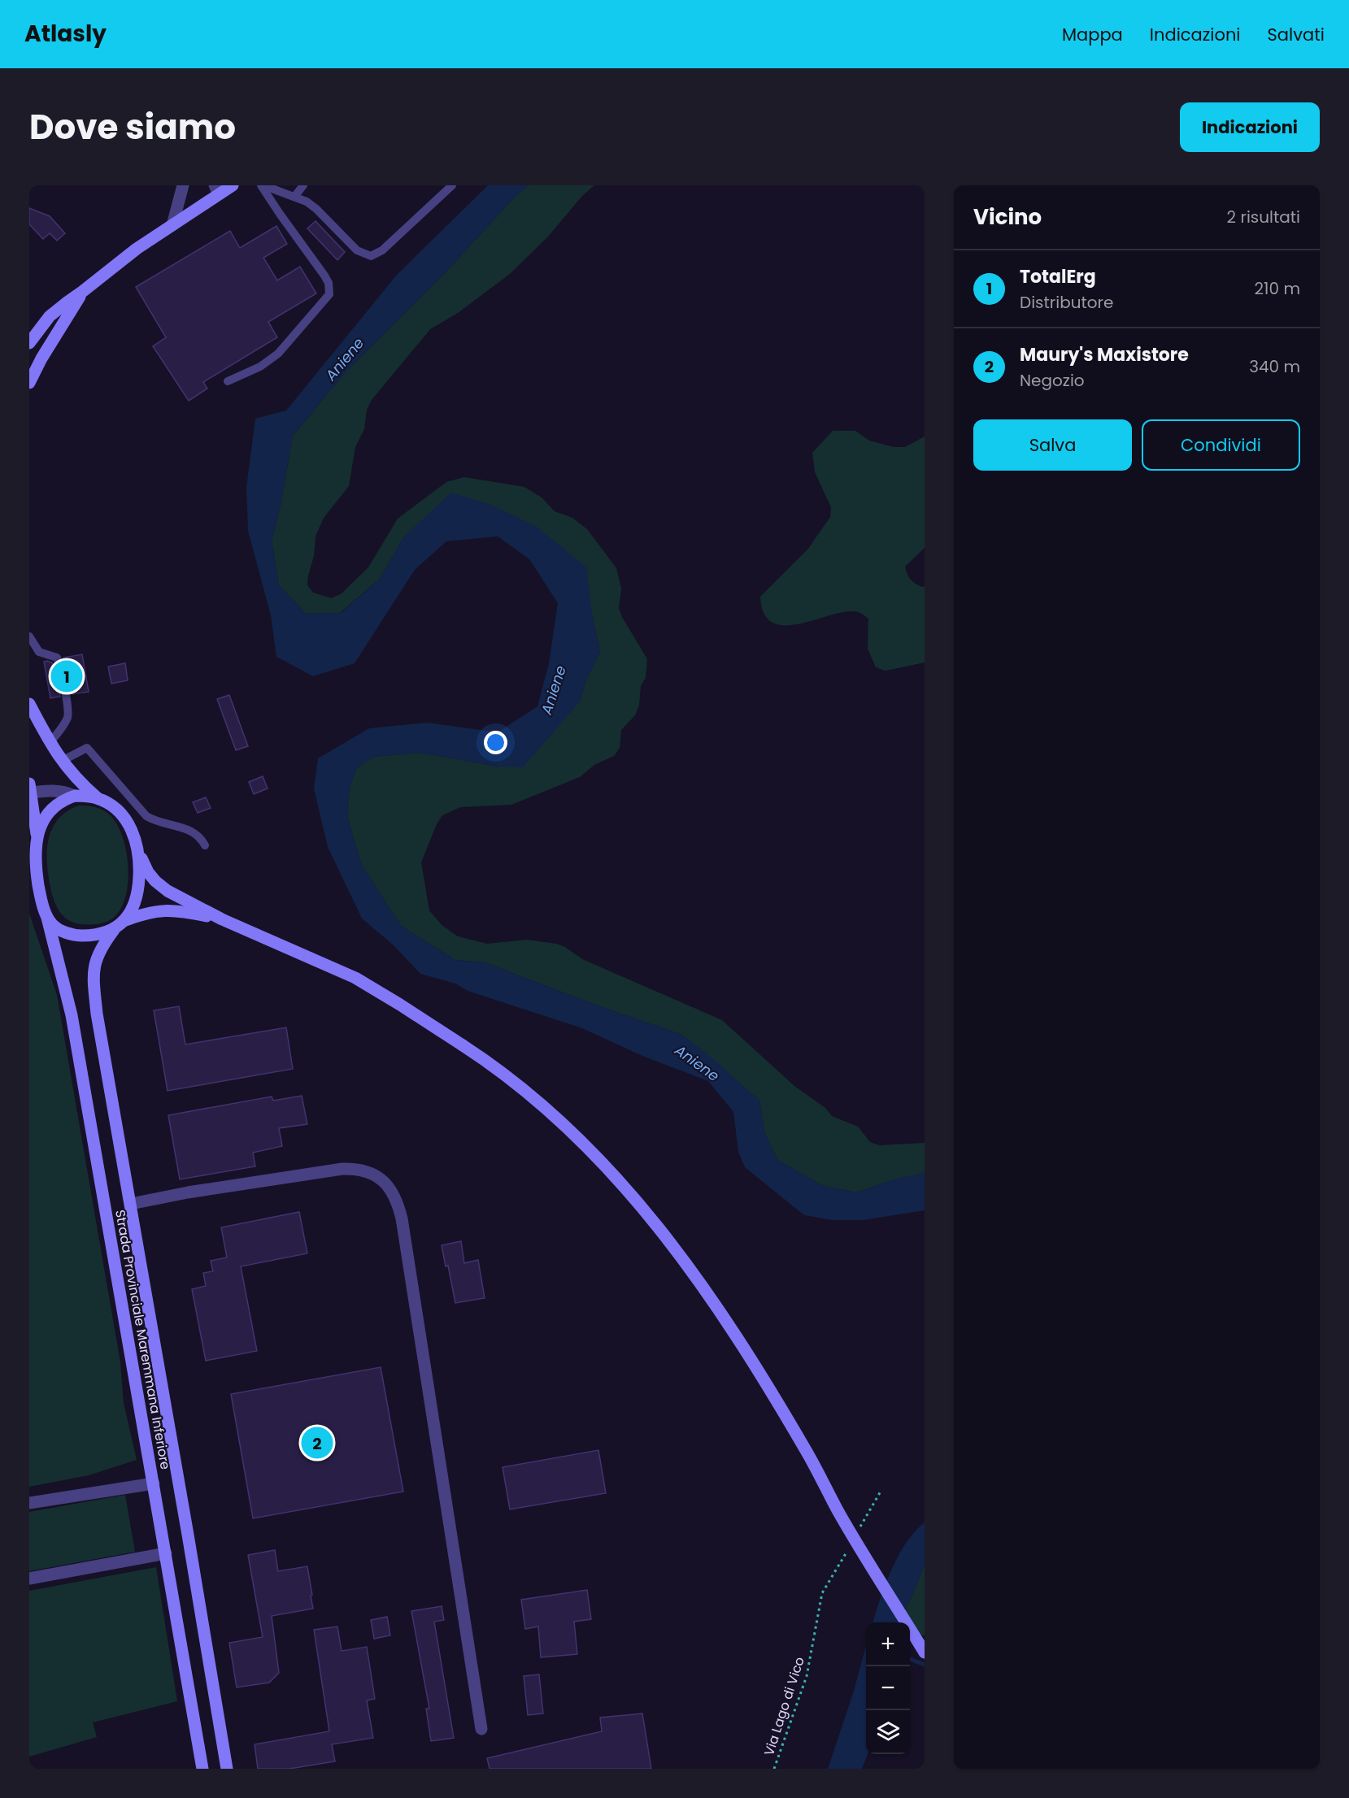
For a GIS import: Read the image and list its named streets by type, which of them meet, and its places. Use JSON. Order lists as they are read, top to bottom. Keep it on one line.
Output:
{"streets":{"main road":["Strada Provinciale Maremmana Inferiore"],"path":["Via Lago di Vico"]},"water":["Aniene"],"page":{"header":"Atlasly","nav":["Mappa","Indicazioni","Salvati"],"title":"Dove siamo","buttons":["Indicazioni",["Salva","Condividi"]],"heading":["Vicino","2 risultati"],"list":[{"mark":"1","name":"TotalErg","note":"Distributore","value":"210 m"},{"mark":"2","name":"Maury's Maxistore","note":"Negozio","value":"340 m"}],"pins":["1","2"],"map_buttons":["+","−"]}}
